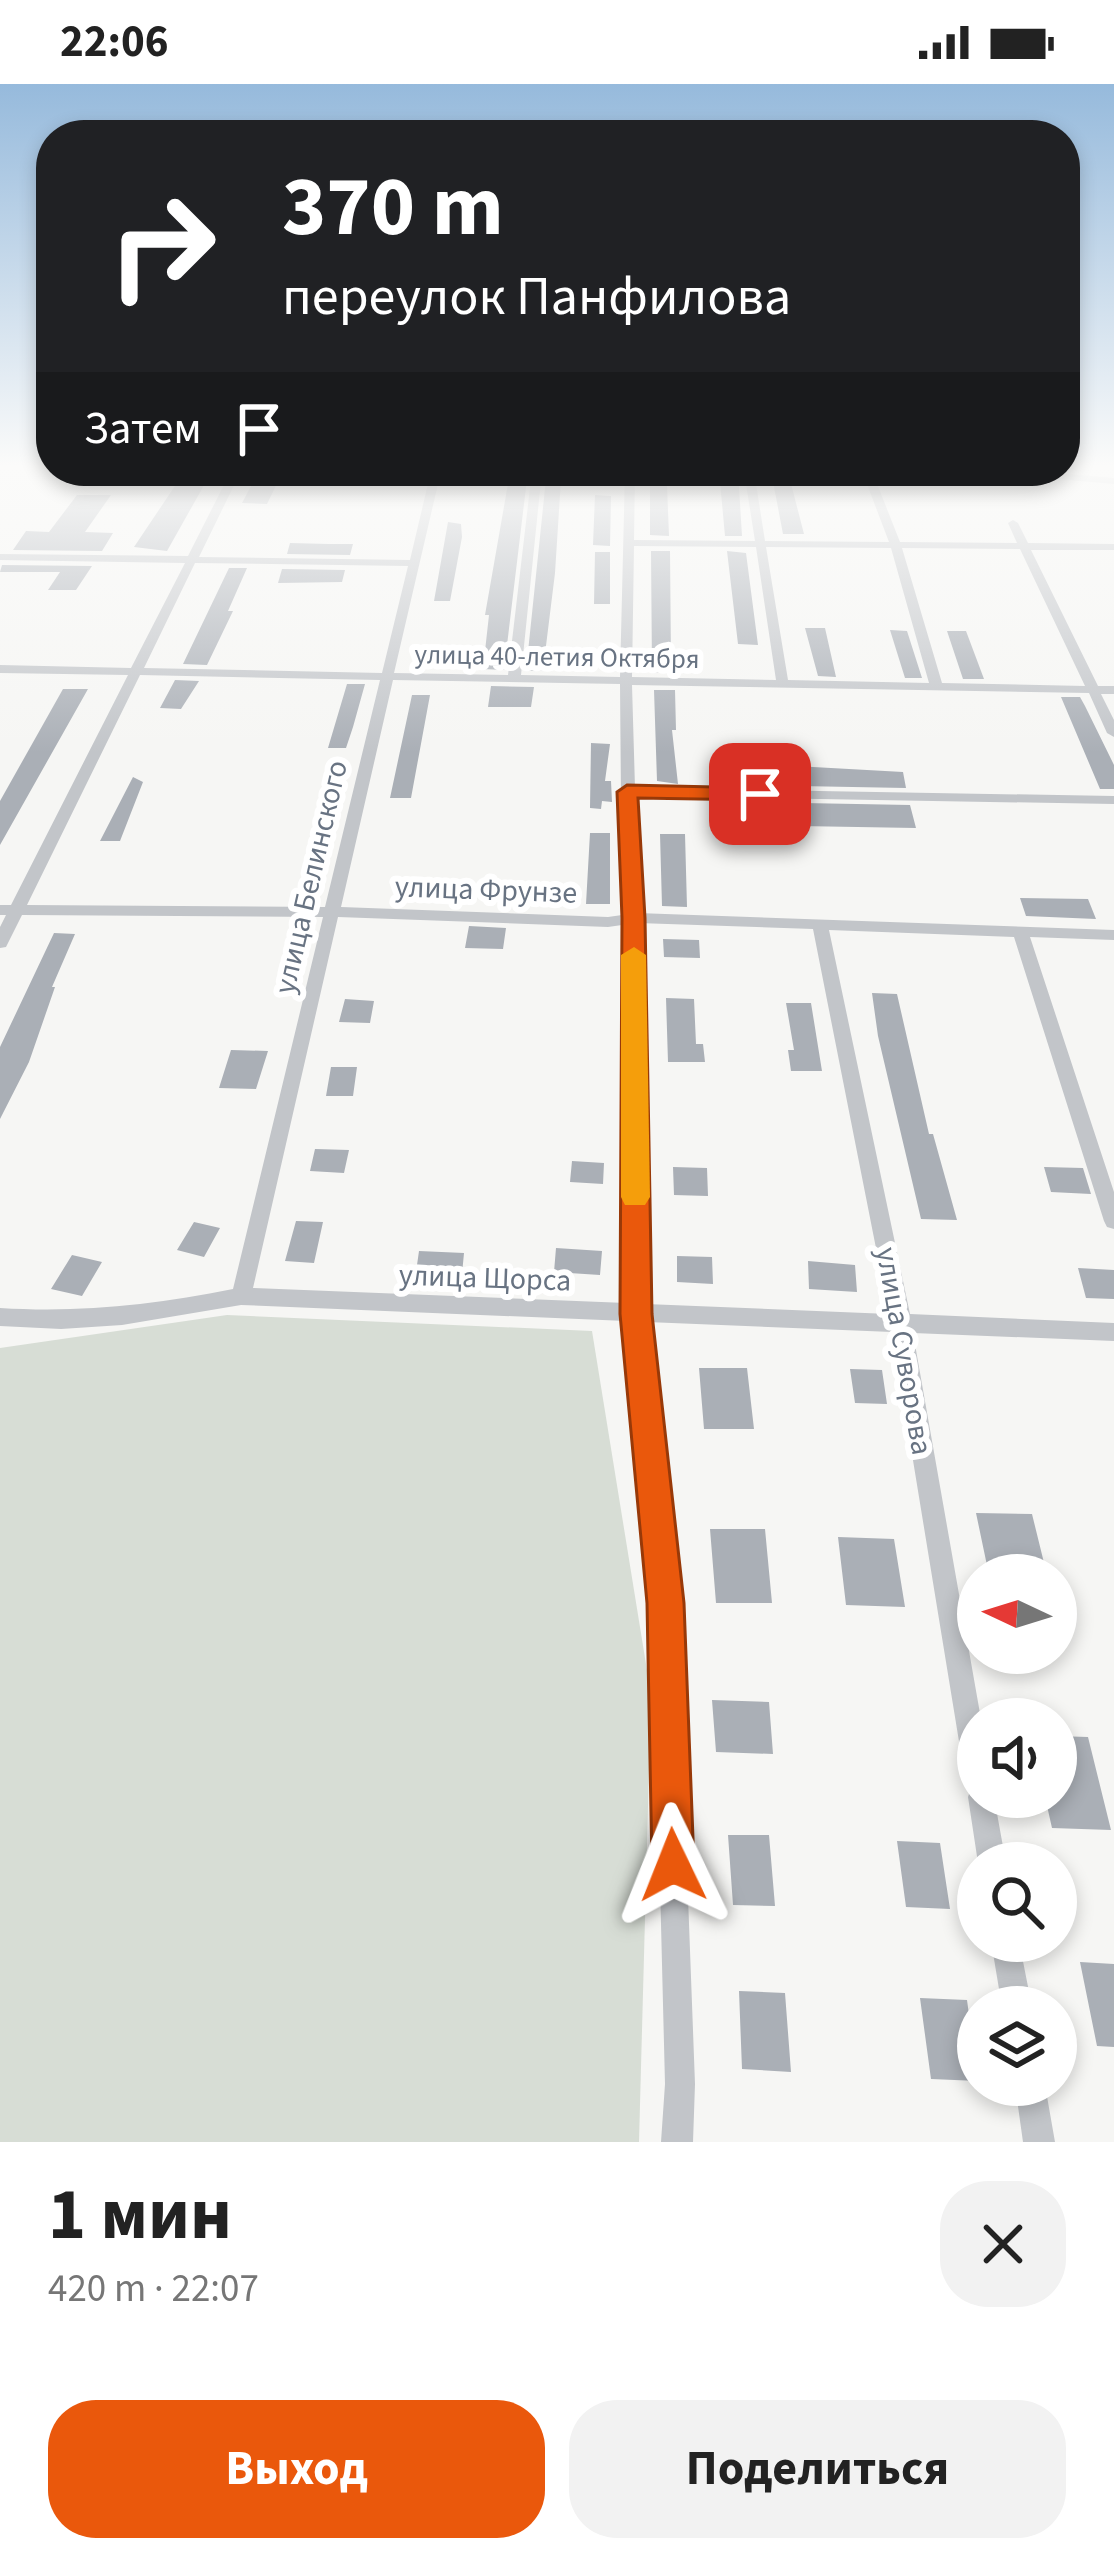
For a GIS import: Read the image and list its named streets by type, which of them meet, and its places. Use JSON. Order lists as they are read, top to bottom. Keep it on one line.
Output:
{"streets":{"street":["улица 40-летия Октября","улица Белинского","улица Фрунзе","улица Щорса","улица Суворова"]},"crossings":[["улица 40-летия Октября","улица Белинского"],["улица Белинского","улица Фрунзе"],["улица Белинского","улица Щорса"],["улица Фрунзе","улица Суворова"],["улица Щорса","улица Суворова"]],"north":"left","page":{"status":"22:06","turn":["370 m","переулок Панфилова"],"then":"Затем","heading":["1 мин","420 m · 22:07"],"buttons":["Выход","Поделиться"]}}
